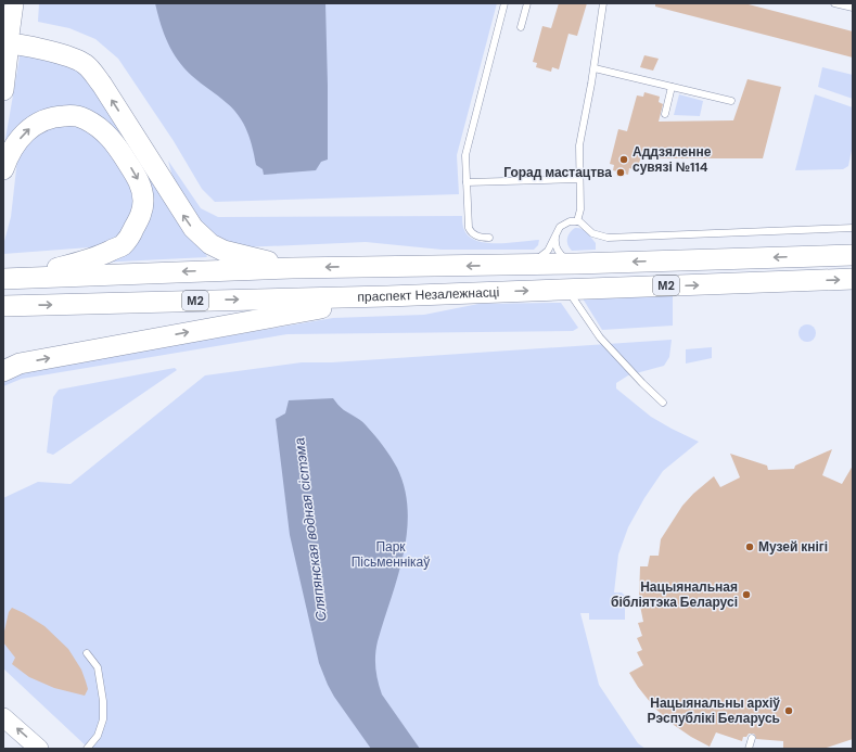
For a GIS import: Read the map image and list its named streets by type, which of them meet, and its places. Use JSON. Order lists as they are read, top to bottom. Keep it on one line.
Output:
{"streets":{"main road":["М2","праспект Незалежнасці"]},"water":["Сляпянская водная сістэма"],"parks":["Парк Пісьменнікаў"],"places":["Аддзяленне сувязі №114","Горад мастацтва","Музей кнігі","Нацыянальная бібліятэка Беларусі","Нацыянальны архіў Рэспублікі Беларусь"]}
